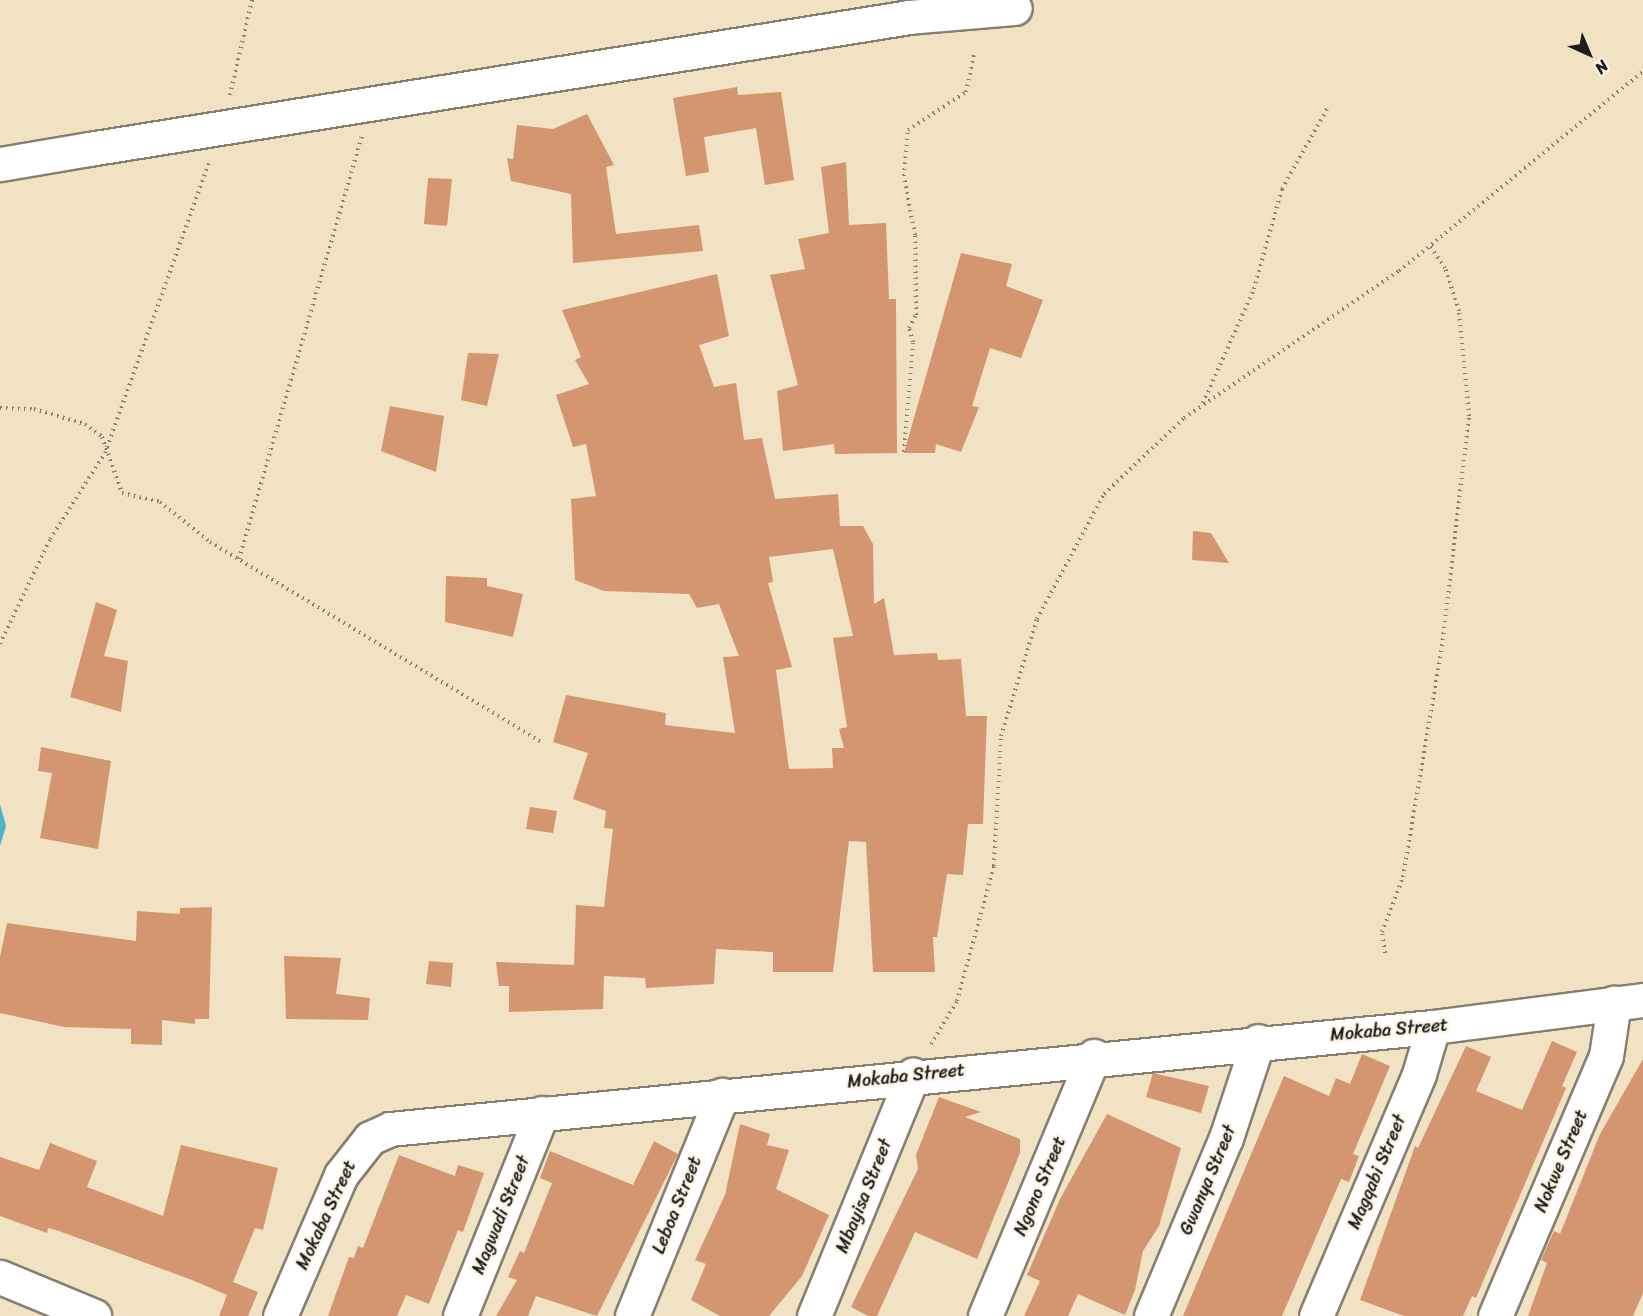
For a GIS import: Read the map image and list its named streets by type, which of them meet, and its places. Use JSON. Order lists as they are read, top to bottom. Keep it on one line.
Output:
{"streets":{"street":["Mokaba Street","Nokwe Street","Magqabi Street","Gwanya Street","Ngono Street","Mbayisa Street","Leboa Street","Magwadi Street"]},"crossings":[["Mokaba Street","Nokwe Street"],["Mokaba Street","Magqabi Street"],["Mokaba Street","Gwanya Street"],["Mokaba Street","Ngono Street"],["Mokaba Street","Mbayisa Street"],["Mokaba Street","Leboa Street"],["Mokaba Street","Magwadi Street"]],"north":"bottom right"}
